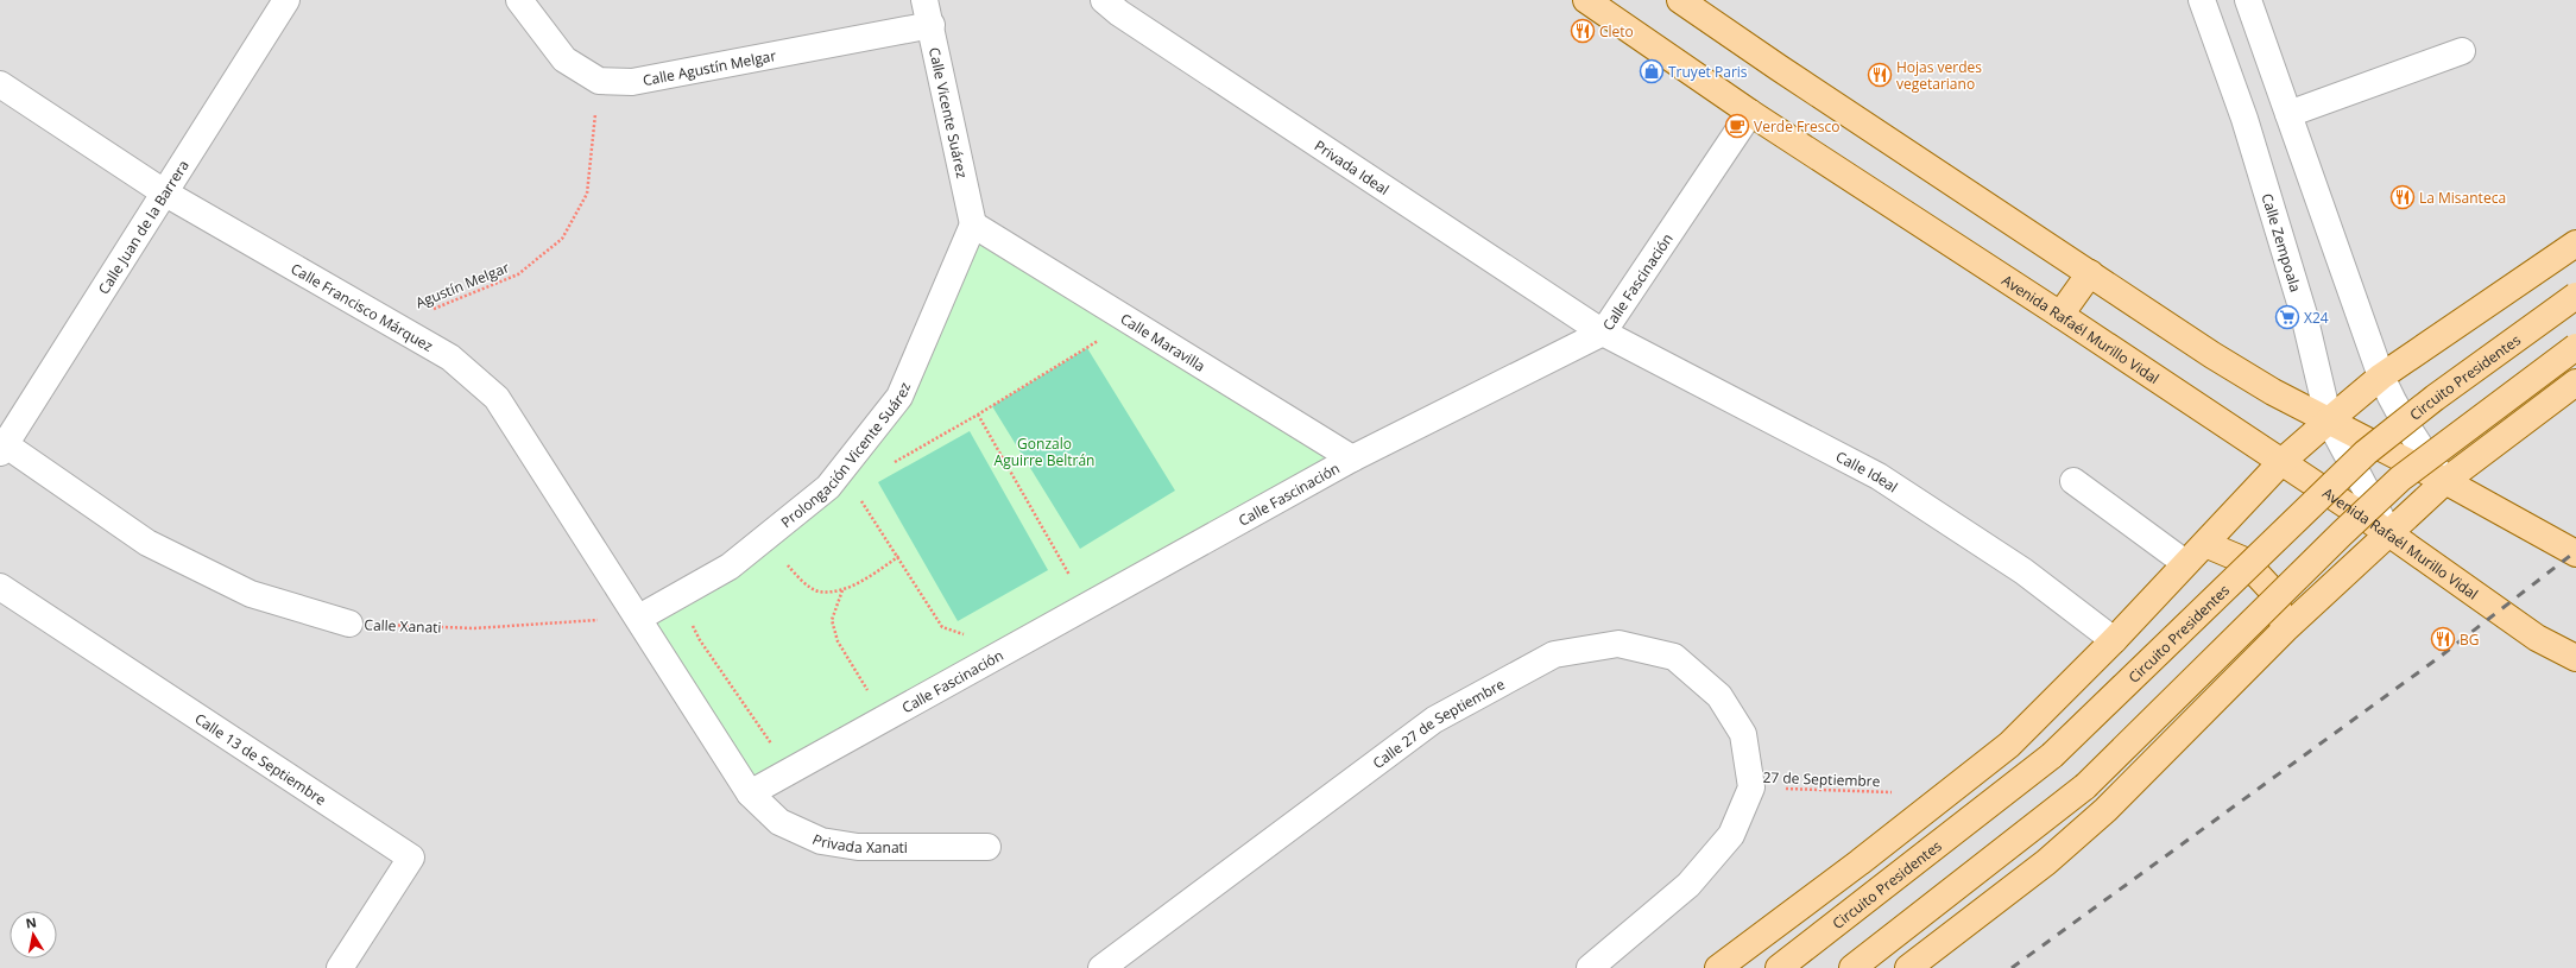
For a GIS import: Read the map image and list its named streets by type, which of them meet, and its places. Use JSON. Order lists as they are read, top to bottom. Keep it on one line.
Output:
{"streets":{"main road":["Avenida Rafaél Murillo Vidal","Circuito Presidentes"],"street":["Calle Agustín Melgar","Calle Vicente Suárez","Privada Ideal","Calle Juan de la Barrera","Calle Zempoala","Calle Fascinación","Calle Francisco Márquez","Calle Maravilla","Prolongación Vicente Suárez","Calle Ideal","Calle Xanati","Calle 27 de Septiembre","Calle 13 de Septiembre","Privada Xanati"],"path":["Agustín Melgar","27 de Septiembre"]},"crossings":[["Calle Agustín Melgar","Calle Vicente Suárez"],["Calle Agustín Melgar","Agustín Melgar"],["Calle Vicente Suárez","Calle Maravilla"],["Calle Vicente Suárez","Prolongación Vicente Suárez"],["Privada Ideal","Calle Fascinación"],["Privada Ideal","Calle Ideal"],["Calle Juan de la Barrera","Calle Francisco Márquez"],["Calle Juan de la Barrera","Calle Xanati"],["Calle Zempoala","Avenida Rafaél Murillo Vidal"],["Calle Fascinación","Avenida Rafaél Murillo Vidal"],["Calle Fascinación","Calle Maravilla"],["Calle Fascinación","Calle Ideal"],["Calle Fascinación","Privada Xanati"],["Agustín Melgar","Calle Francisco Márquez"],["Calle Francisco Márquez","Prolongación Vicente Suárez"],["Calle Francisco Márquez","Calle Xanati"],["Calle Maravilla","Prolongación Vicente Suárez"],["Prolongación Vicente Suárez","Calle Xanati"],["Calle 27 de Septiembre","27 de Septiembre"]],"parks":["Gonzalo Aguirre Beltrán"],"places":{"restaurant":["Cleto","Hojas verdes vegetariano","La Misanteca","BG"],"shop":["Truyet Paris"],"cafe":["Verde Fresco"],"supermarket":["X24"]},"north":"top"}
